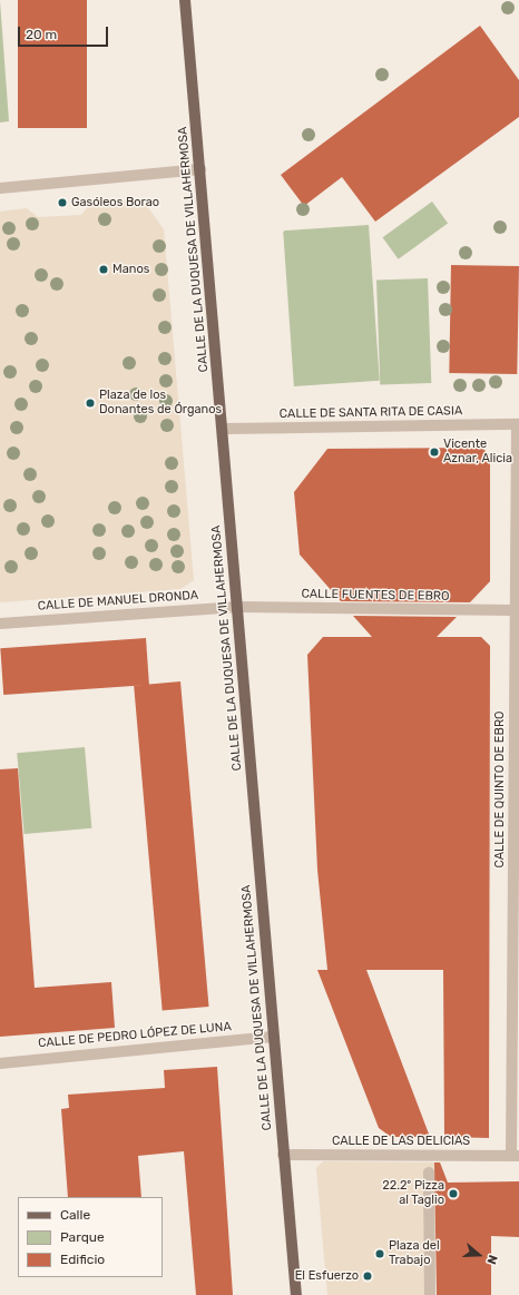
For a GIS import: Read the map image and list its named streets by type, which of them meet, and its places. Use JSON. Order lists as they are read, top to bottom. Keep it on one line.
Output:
{"streets":{"main road":["CALLE DE LA DUQUESA DE VILLAHERMOSA"],"street":["CALLE DE SANTA RITA DE CASIA","CALLE FUENTES DE EBRO","CALLE DE MANUEL DRONDA","CALLE DE QUINTO DE EBRO","CALLE DE PEDRO LÓPEZ DE LUNA","CALLE DE LAS DELICIAS"]},"crossings":[["CALLE DE LA DUQUESA DE VILLAHERMOSA","CALLE DE SANTA RITA DE CASIA"],["CALLE DE LA DUQUESA DE VILLAHERMOSA","CALLE FUENTES DE EBRO"],["CALLE DE LA DUQUESA DE VILLAHERMOSA","CALLE DE MANUEL DRONDA"],["CALLE DE LA DUQUESA DE VILLAHERMOSA","CALLE DE PEDRO LÓPEZ DE LUNA"],["CALLE DE LA DUQUESA DE VILLAHERMOSA","CALLE DE LAS DELICIAS"],["CALLE DE SANTA RITA DE CASIA","CALLE DE QUINTO DE EBRO"],["CALLE FUENTES DE EBRO","CALLE DE MANUEL DRONDA"],["CALLE FUENTES DE EBRO","CALLE DE QUINTO DE EBRO"],["CALLE DE QUINTO DE EBRO","CALLE DE LAS DELICIAS"]],"places":["Gasóleos Borao","Manos","Plaza de los Donantes de Órganos","Vicente Aznar, Alicia","22.2º Pizza al Taglio","Plaza del Trabajo","El Esfuerzo"],"legend":["Calle","Parque","Edificio"],"scale_bar":"20 m","north":"right"}
